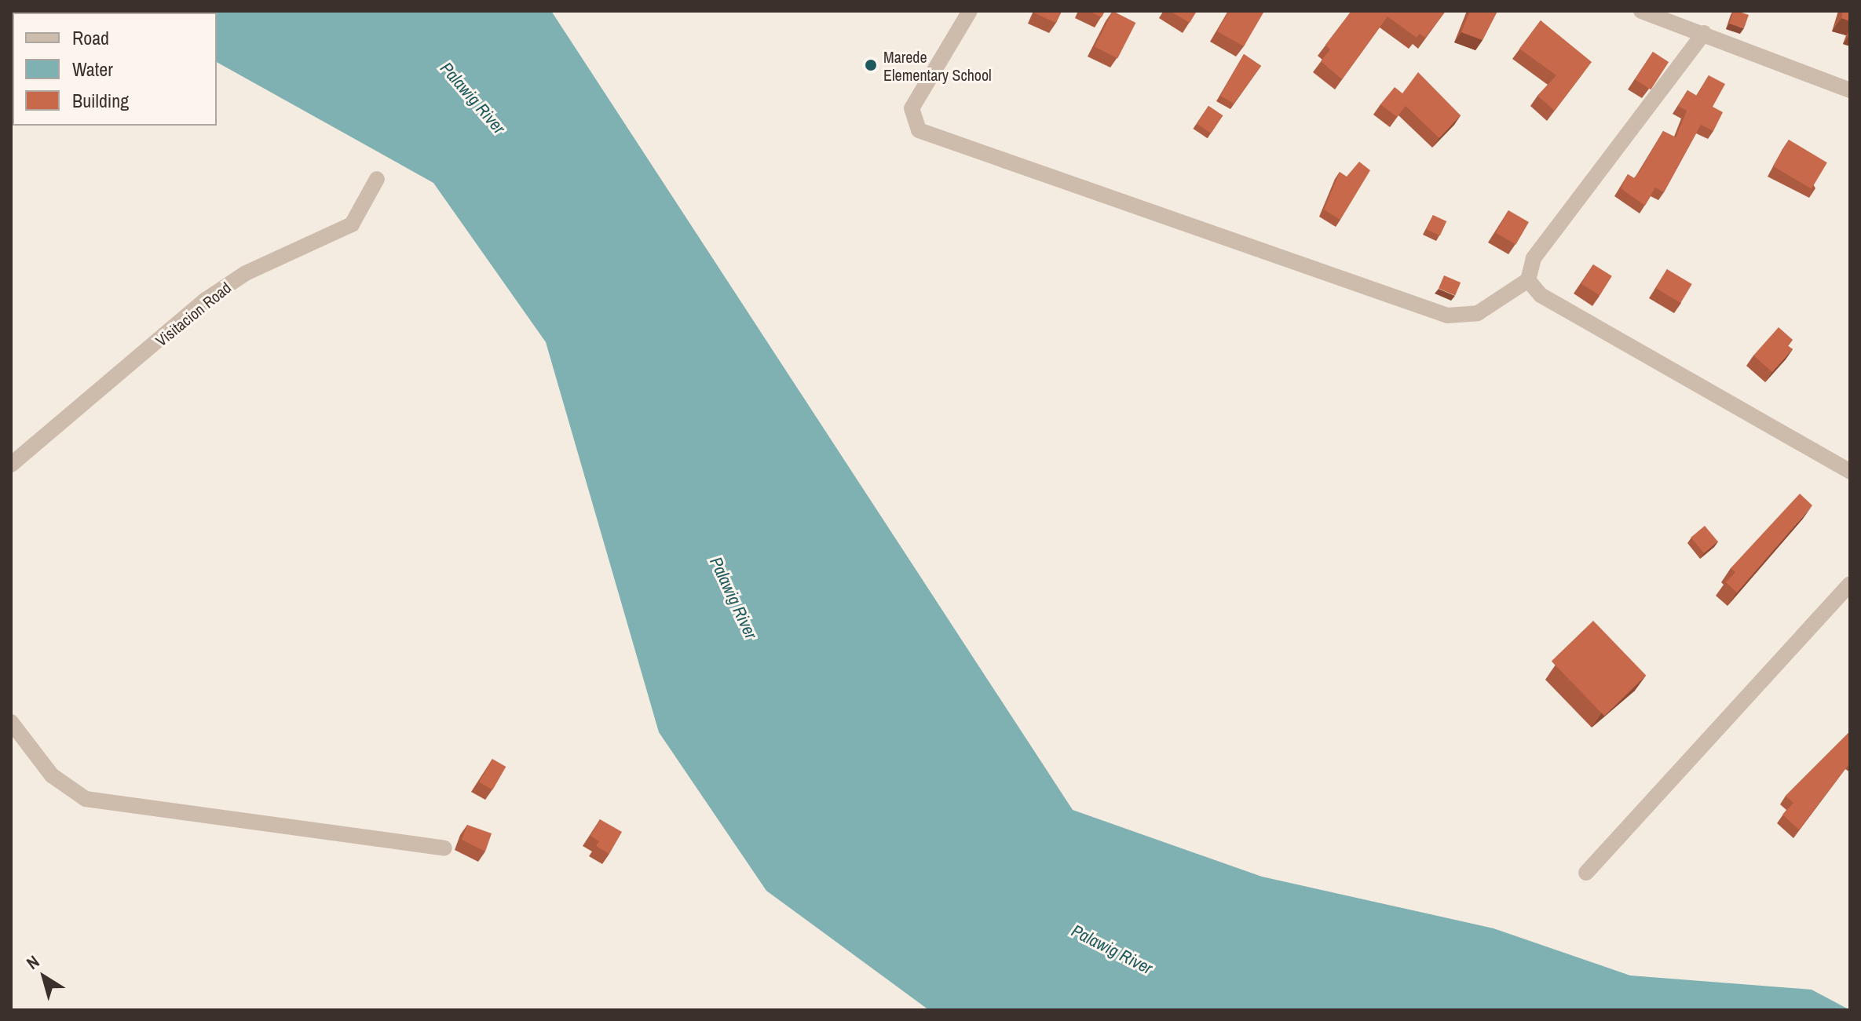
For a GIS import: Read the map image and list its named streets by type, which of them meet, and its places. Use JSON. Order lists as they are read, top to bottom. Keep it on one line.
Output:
{"streets":{"street":["Visitacion Road"]},"water":["Palawig River"],"places":["Marede Elementary School"],"legend":["Road","Water","Building"],"north":"top left"}
